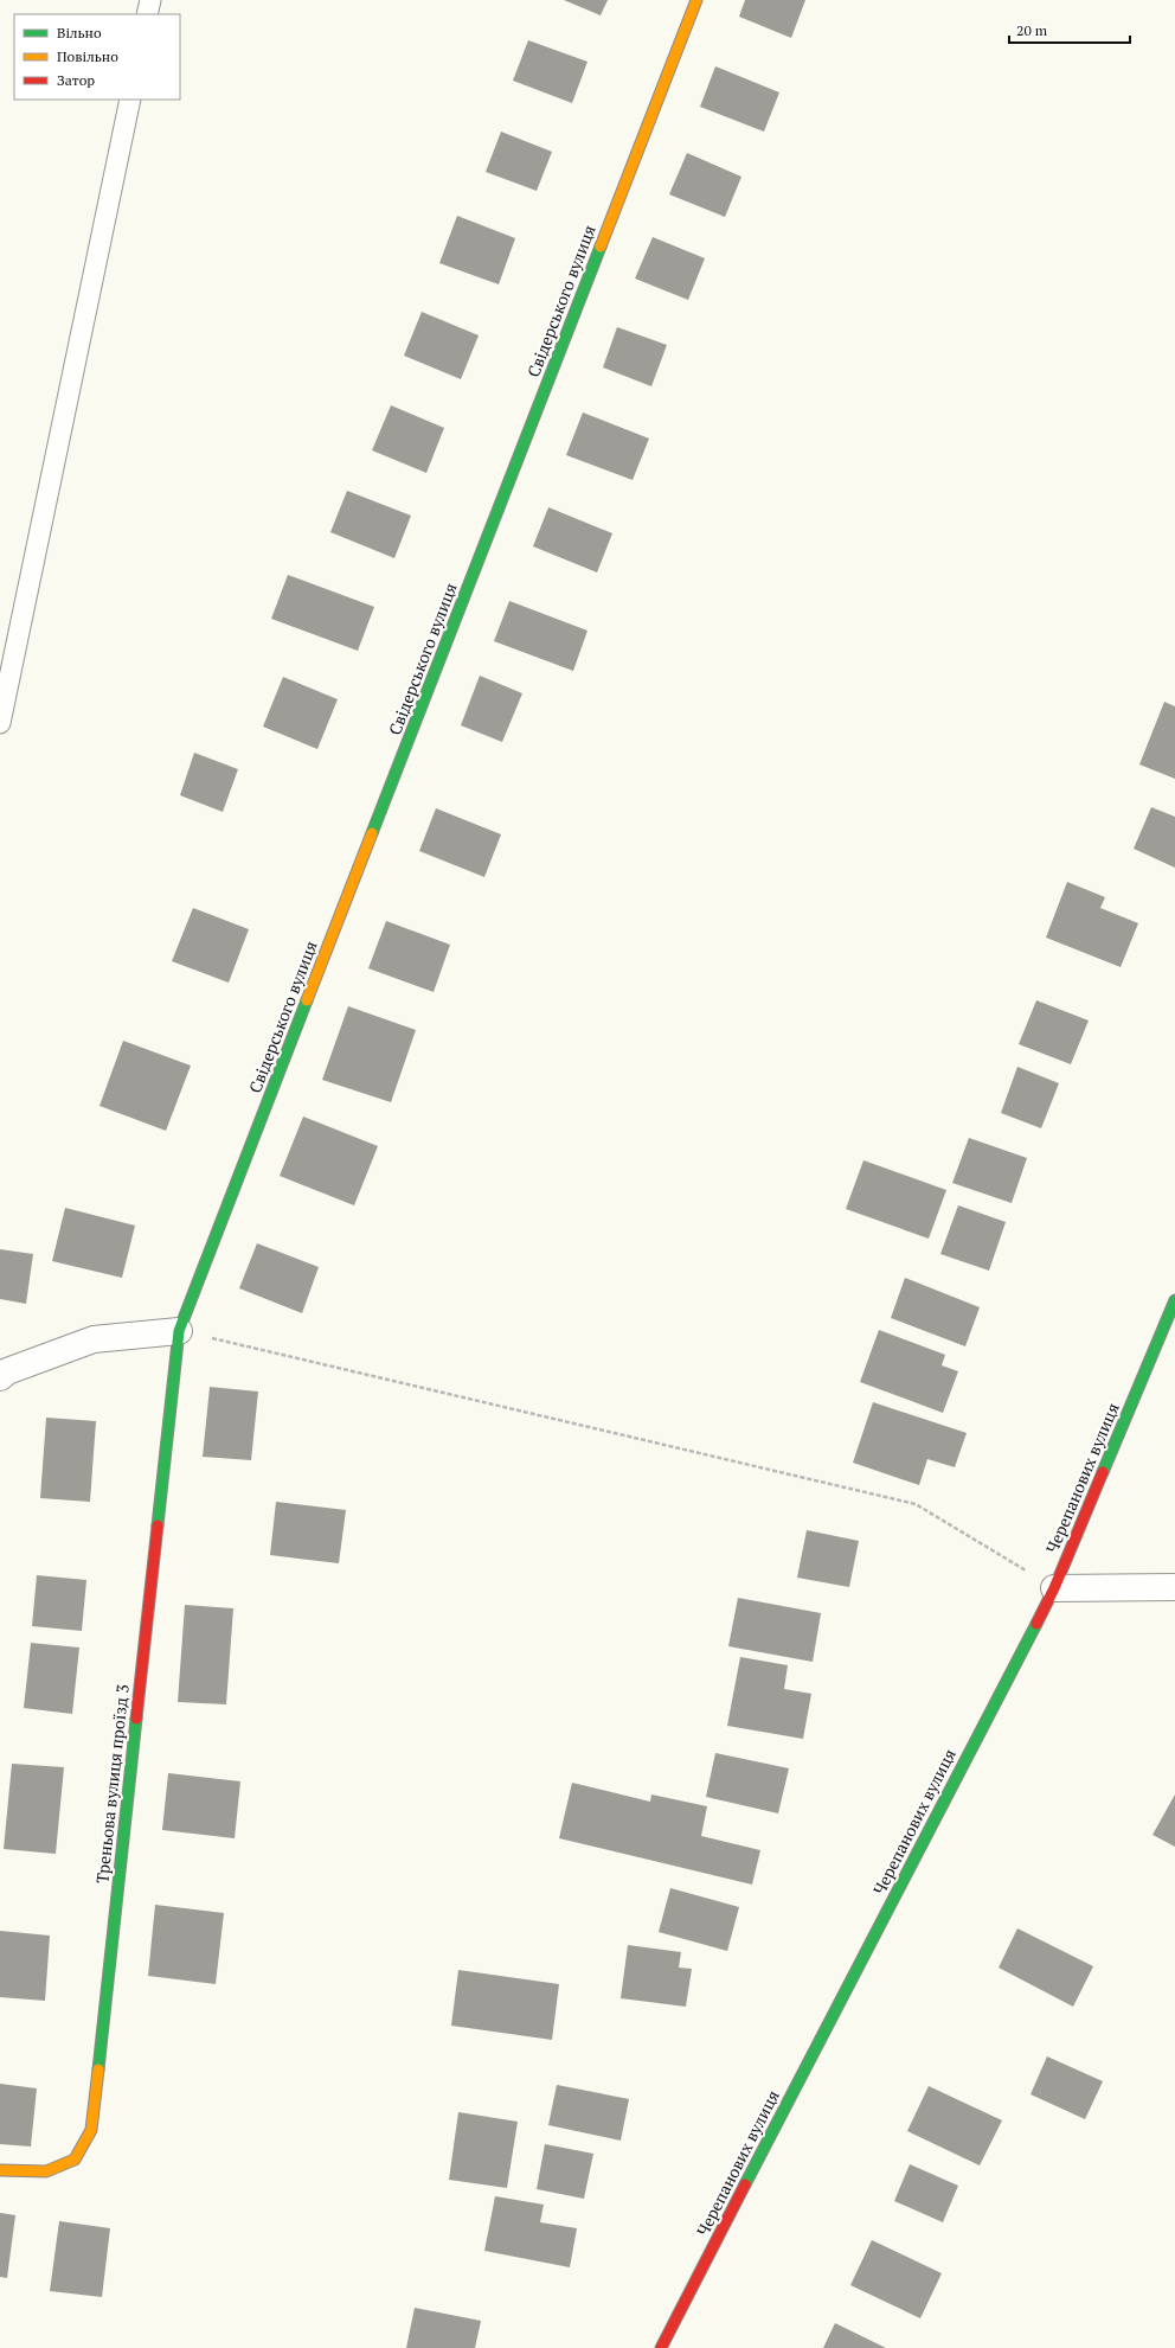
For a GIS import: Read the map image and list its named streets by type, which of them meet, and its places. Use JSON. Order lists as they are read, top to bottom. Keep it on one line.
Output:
{"streets":{"street":["Свiдерського вулиця","Черепанових вулиця","Треньова вулиця проїзд 3"]},"crossings":[["Свiдерського вулиця","Треньова вулиця проїзд 3"]],"legend":["Вільно","Повільно","Затор"],"scale_bar":"20 m"}
